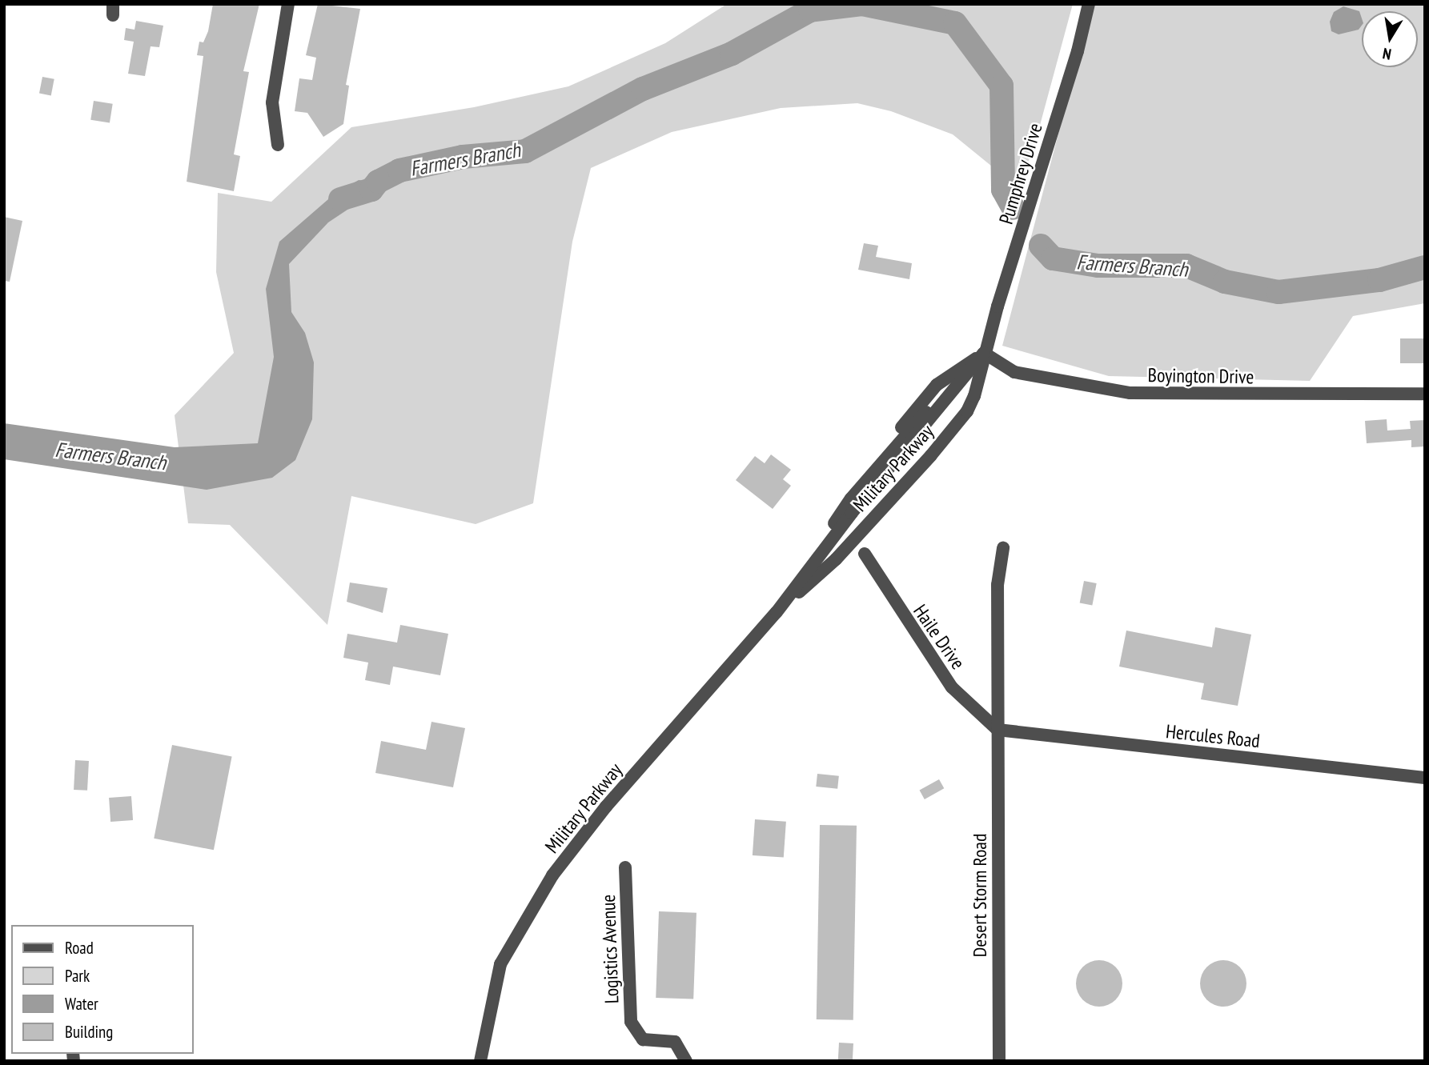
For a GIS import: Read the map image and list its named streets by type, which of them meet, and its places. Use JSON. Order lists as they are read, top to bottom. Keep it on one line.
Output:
{"streets":{"street":["Pumphrey Drive","Boyington Drive","Military Parkway","Haile Drive","Hercules Road","Desert Storm Road","Logistics Avenue"]},"crossings":[["Pumphrey Drive","Boyington Drive"],["Pumphrey Drive","Military Parkway"],["Boyington Drive","Military Parkway"],["Haile Drive","Hercules Road"],["Haile Drive","Desert Storm Road"],["Hercules Road","Desert Storm Road"]],"water":["Farmers Branch"],"legend":["Road","Park","Water","Building"],"north":"bottom"}
